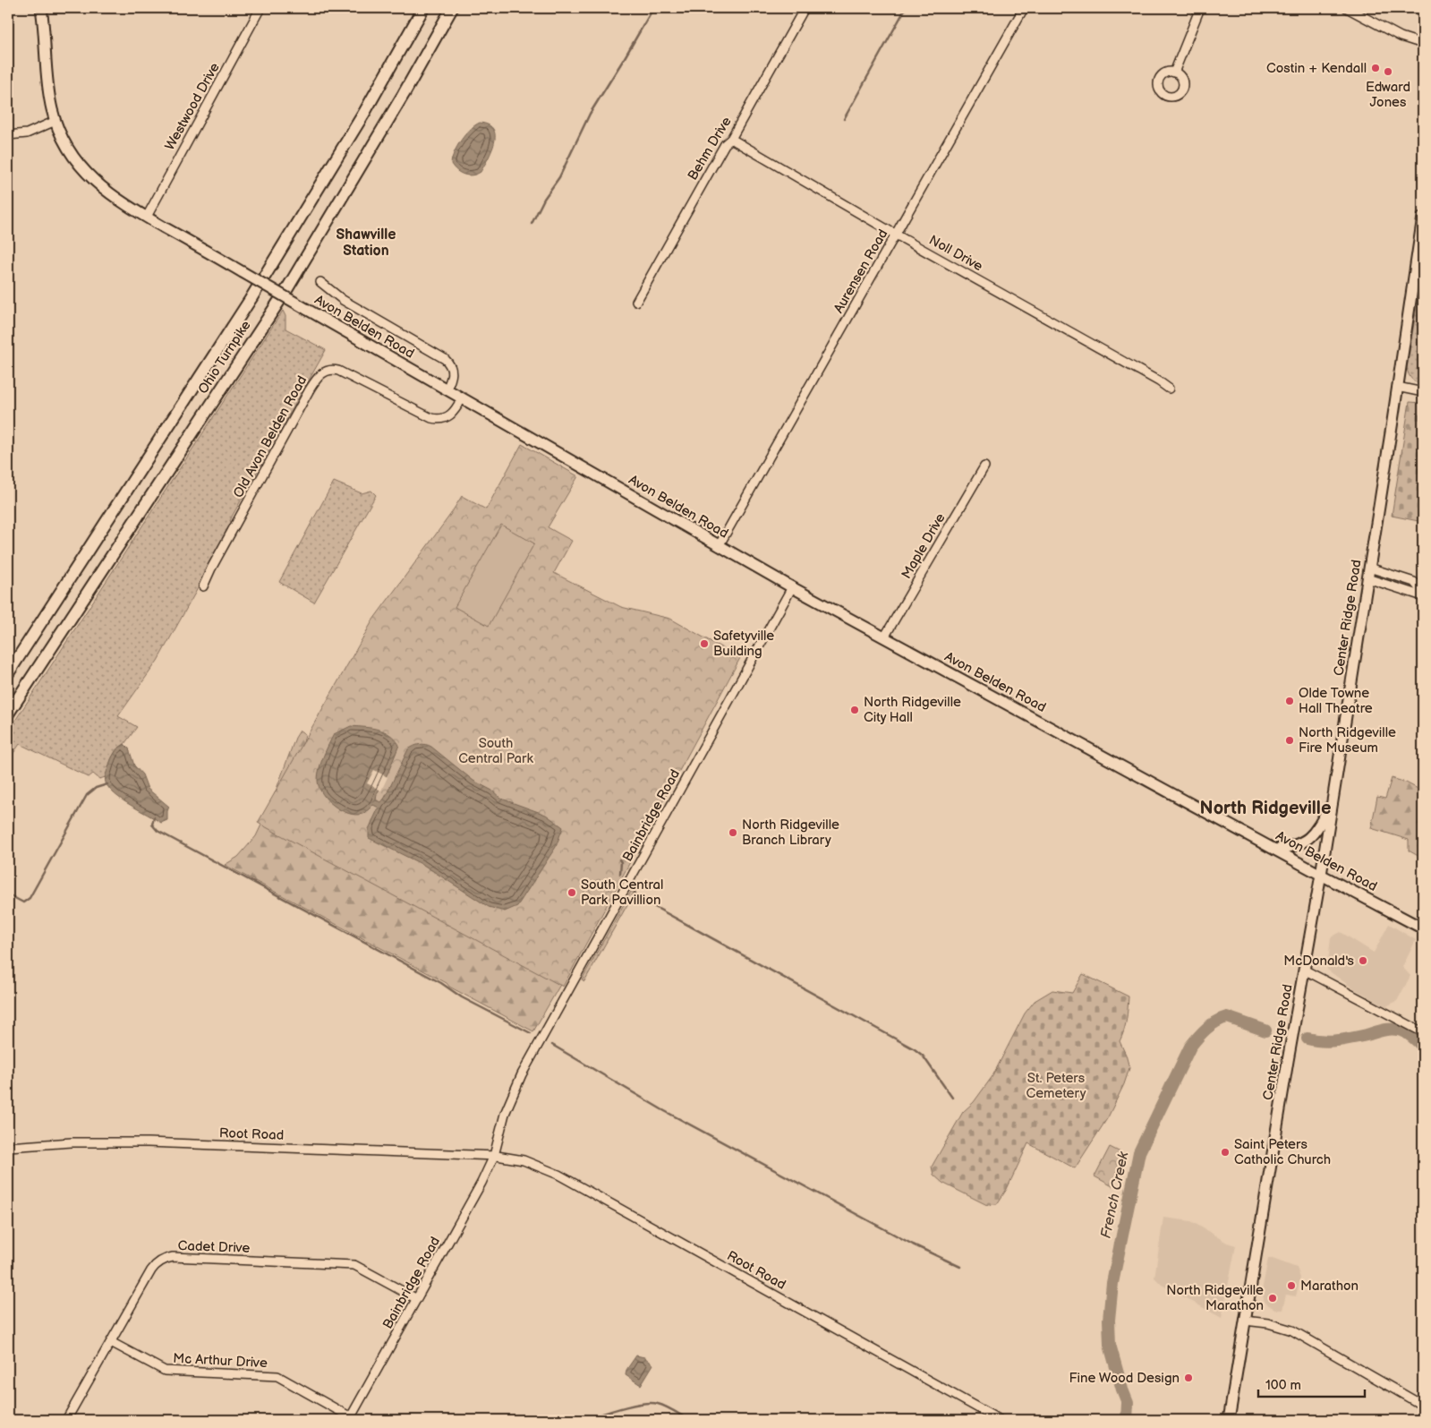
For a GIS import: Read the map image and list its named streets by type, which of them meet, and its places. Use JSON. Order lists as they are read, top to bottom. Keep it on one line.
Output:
{"streets":{"highway":["Ohio Turnpike"],"main road":["Avon Belden Road","Center Ridge Road"],"street":["Westwood Drive","Behm Drive","Noll Drive","Aurensen Road","Old Avon Belden Road","Maple Drive","Bainbridge Road","Root Road","Cadet Drive","Mc Arthur Drive"]},"crossings":[["Westwood Drive","Avon Belden Road"],["Behm Drive","Noll Drive"],["Noll Drive","Aurensen Road"],["Aurensen Road","Avon Belden Road"],["Avon Belden Road","Old Avon Belden Road"],["Avon Belden Road","Maple Drive"],["Avon Belden Road","Center Ridge Road"],["Avon Belden Road","Bainbridge Road"],["Bainbridge Road","Root Road"],["Bainbridge Road","Cadet Drive"],["Bainbridge Road","Mc Arthur Drive"],["Cadet Drive","Mc Arthur Drive"]],"districts":["Shawville Station","North Ridgeville"],"water":["French Creek"],"parks":["South Central Park","St. Peters Cemetery"],"places":["Costin + Kendall","Edward Jones","Safetyville Building","Olde Towne Hall Theatre","North Ridgeville City Hall","North Ridgeville Fire Museum","North Ridgeville Branch Library","South Central Park Pavillion","McDonald's","Saint Peters Catholic Church","Marathon","North Ridgeville Marathon","Fine Wood Design"],"scale_bar":"100 m"}
